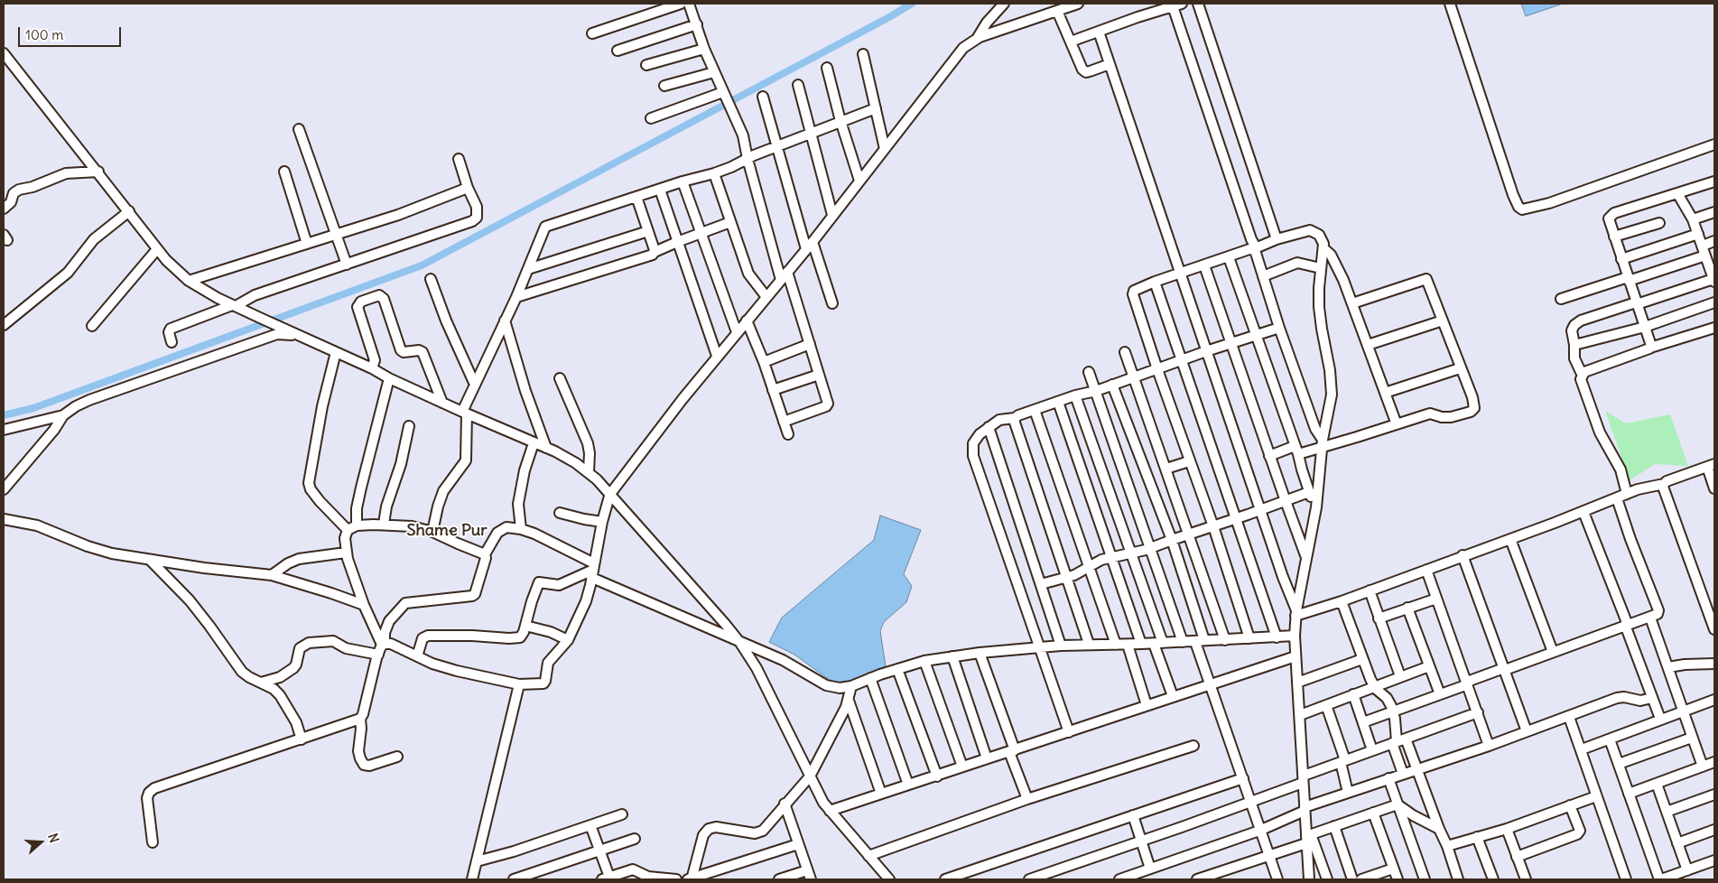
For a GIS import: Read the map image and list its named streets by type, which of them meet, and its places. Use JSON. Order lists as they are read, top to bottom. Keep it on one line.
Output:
{"districts":["Shame Pur"],"scale_bar":"100 m","north":"right"}
